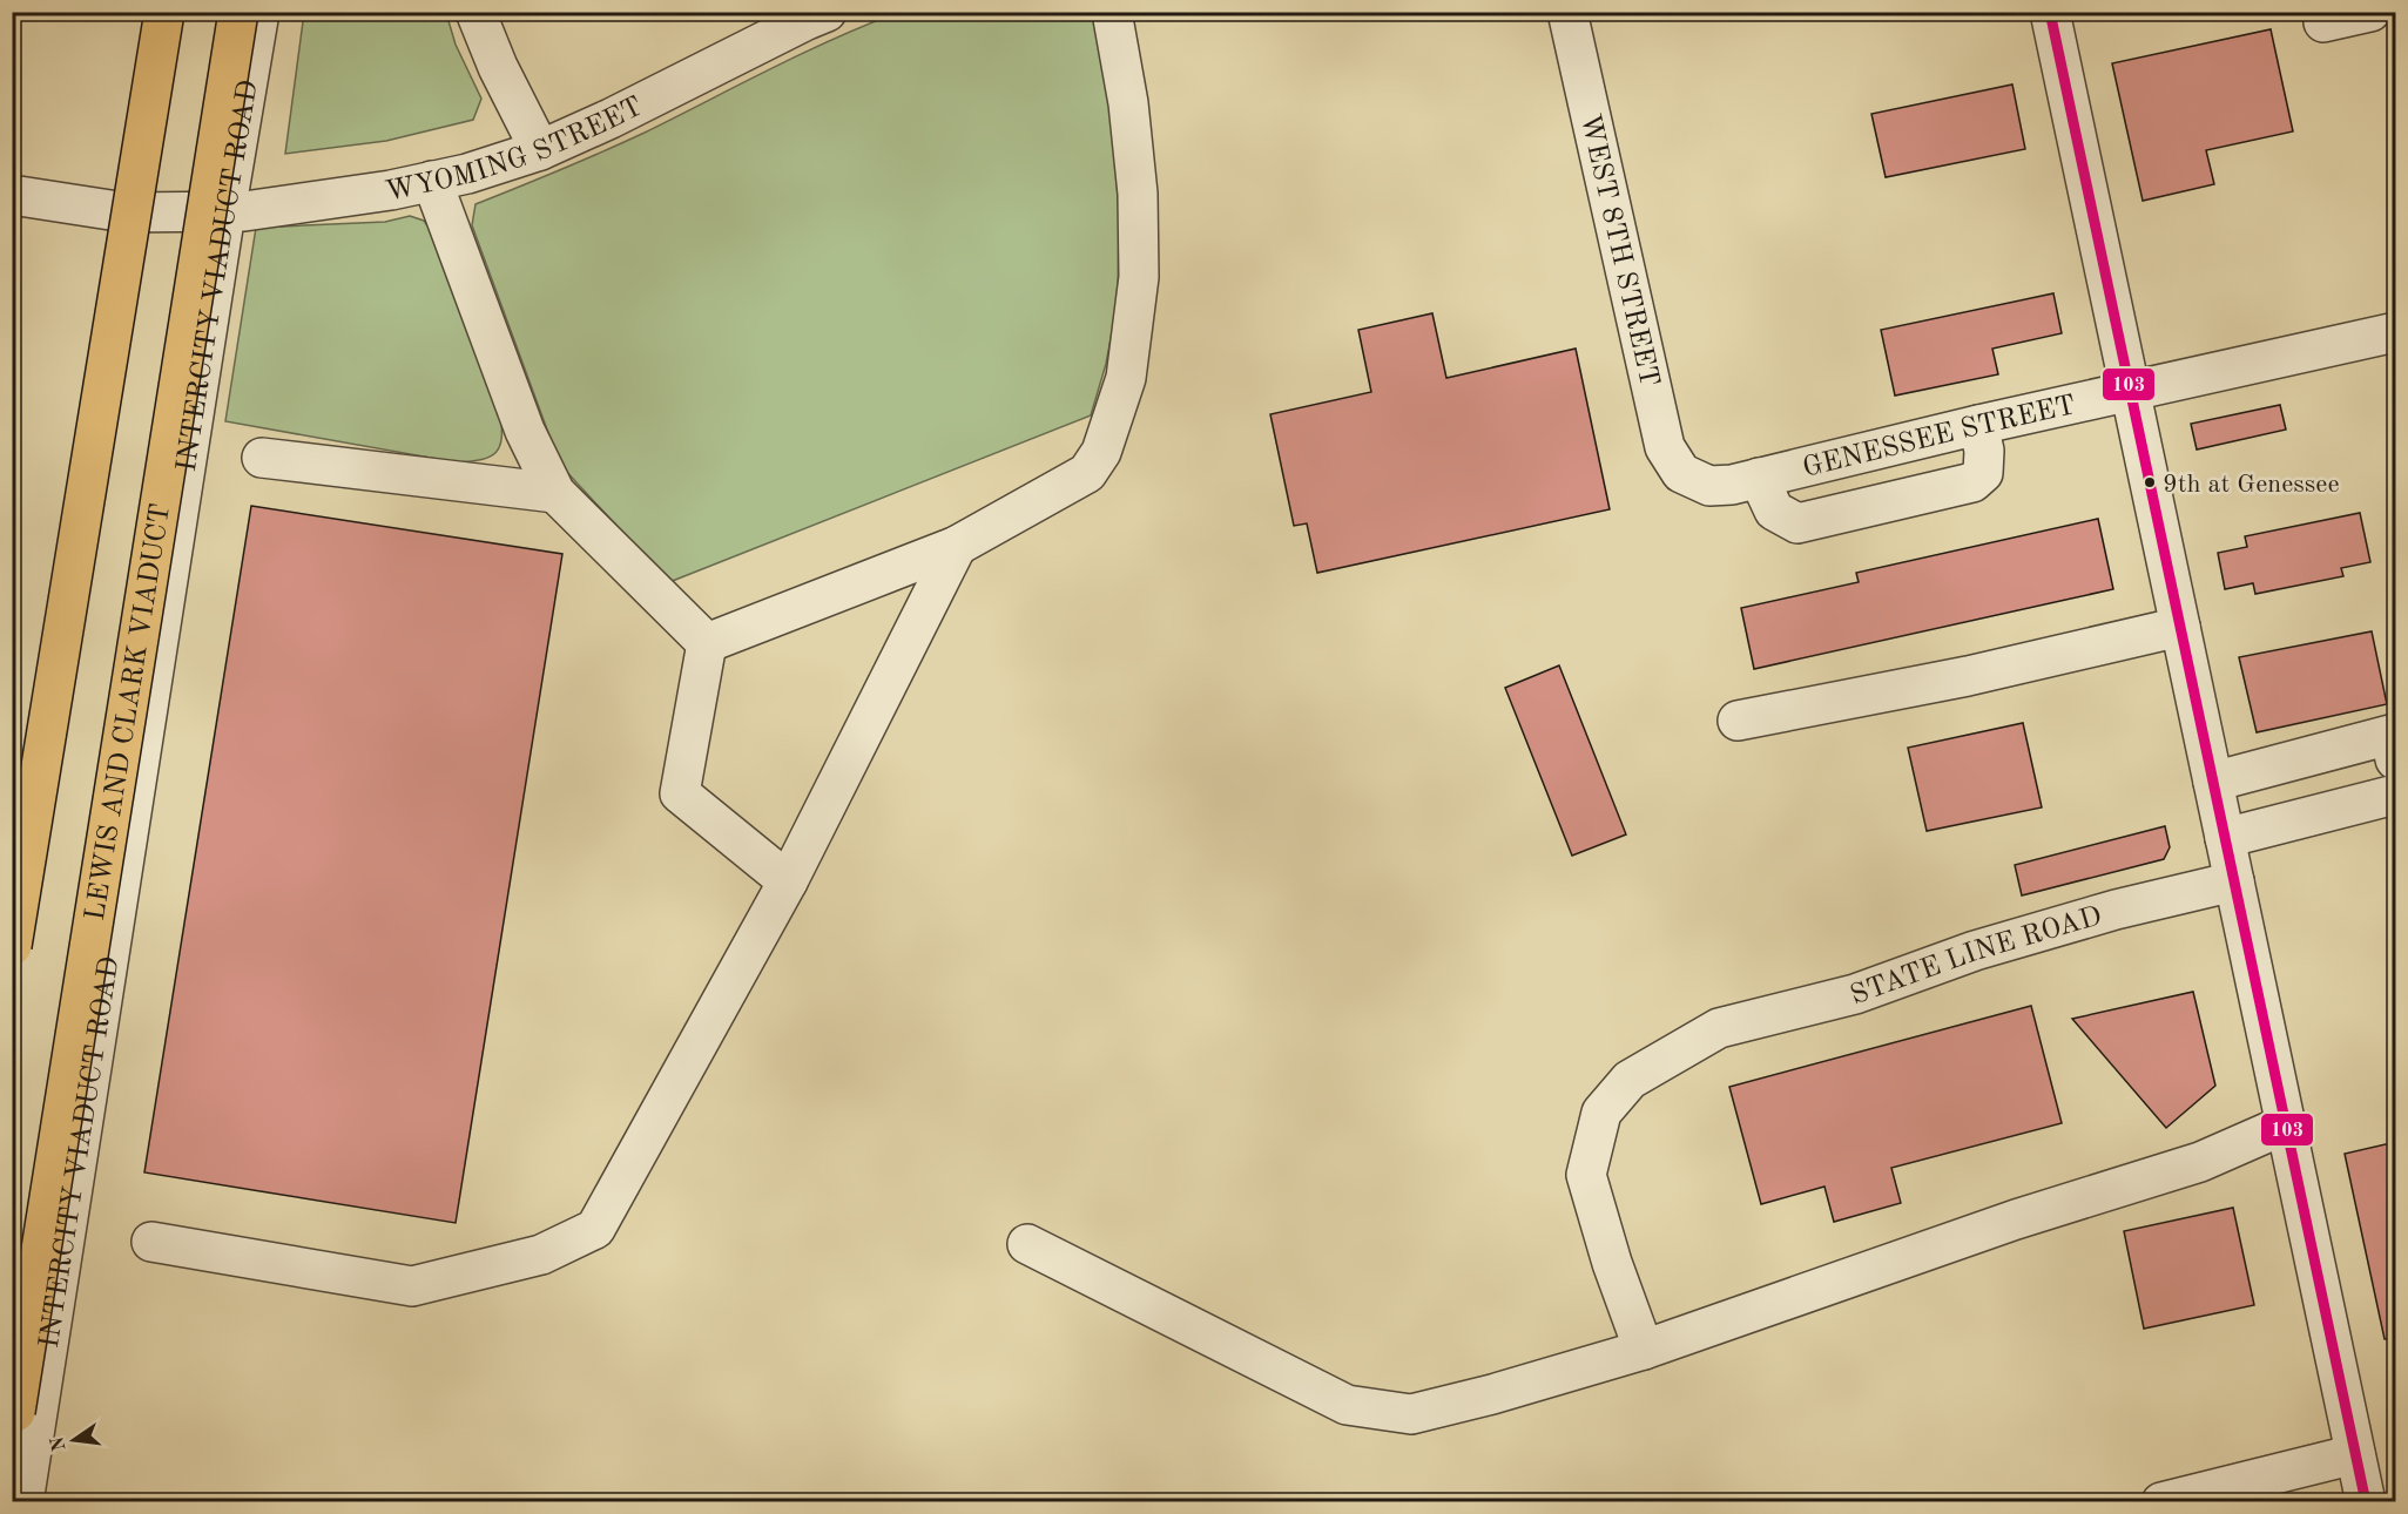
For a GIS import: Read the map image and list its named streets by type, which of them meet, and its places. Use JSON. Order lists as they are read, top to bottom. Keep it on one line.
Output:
{"streets":{"highway":["LEWIS AND CLARK VIADUCT"],"street":["WYOMING STREET","WEST 8TH STREET","INTERCITY VIADUCT ROAD","GENESSEE STREET","STATE LINE ROAD"]},"crossings":[["WYOMING STREET","INTERCITY VIADUCT ROAD"],["WEST 8TH STREET","GENESSEE STREET"]],"places":["9th at Genessee"],"lines":["transit line 103"],"north":"left"}
